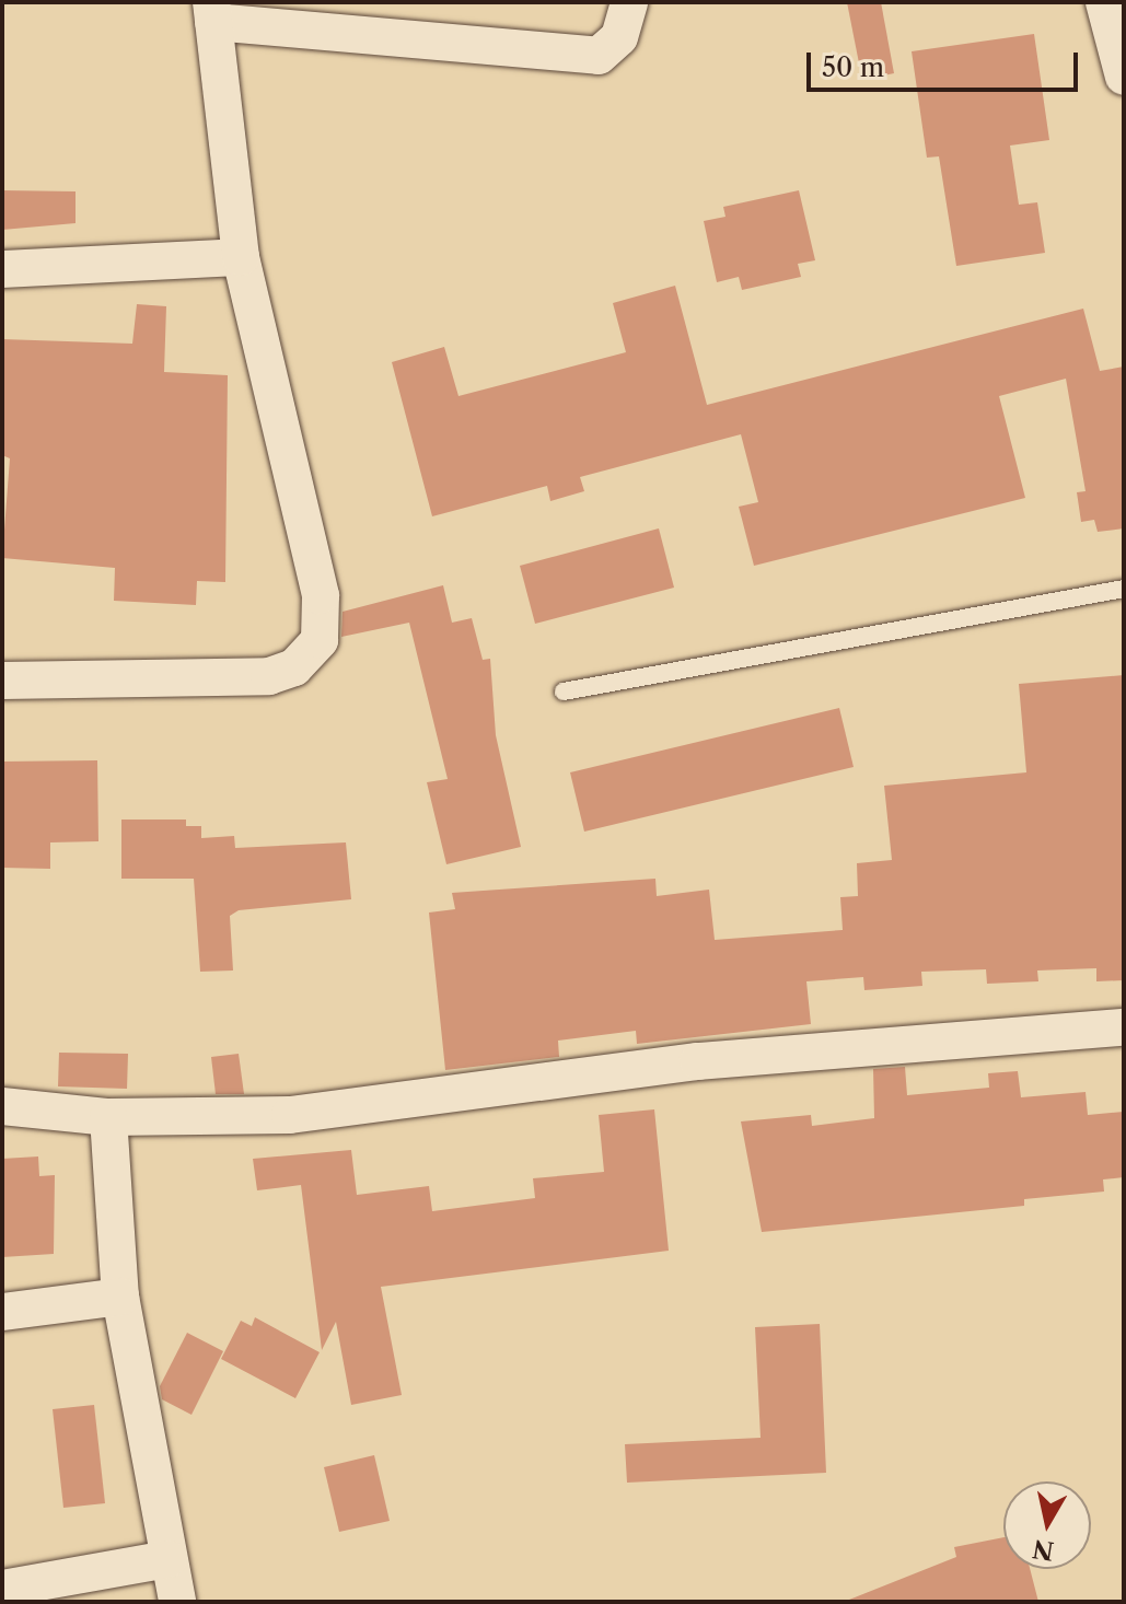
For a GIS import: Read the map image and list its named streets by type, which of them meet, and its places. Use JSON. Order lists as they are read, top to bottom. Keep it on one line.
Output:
{"scale_bar":"50 m","north":"bottom"}
